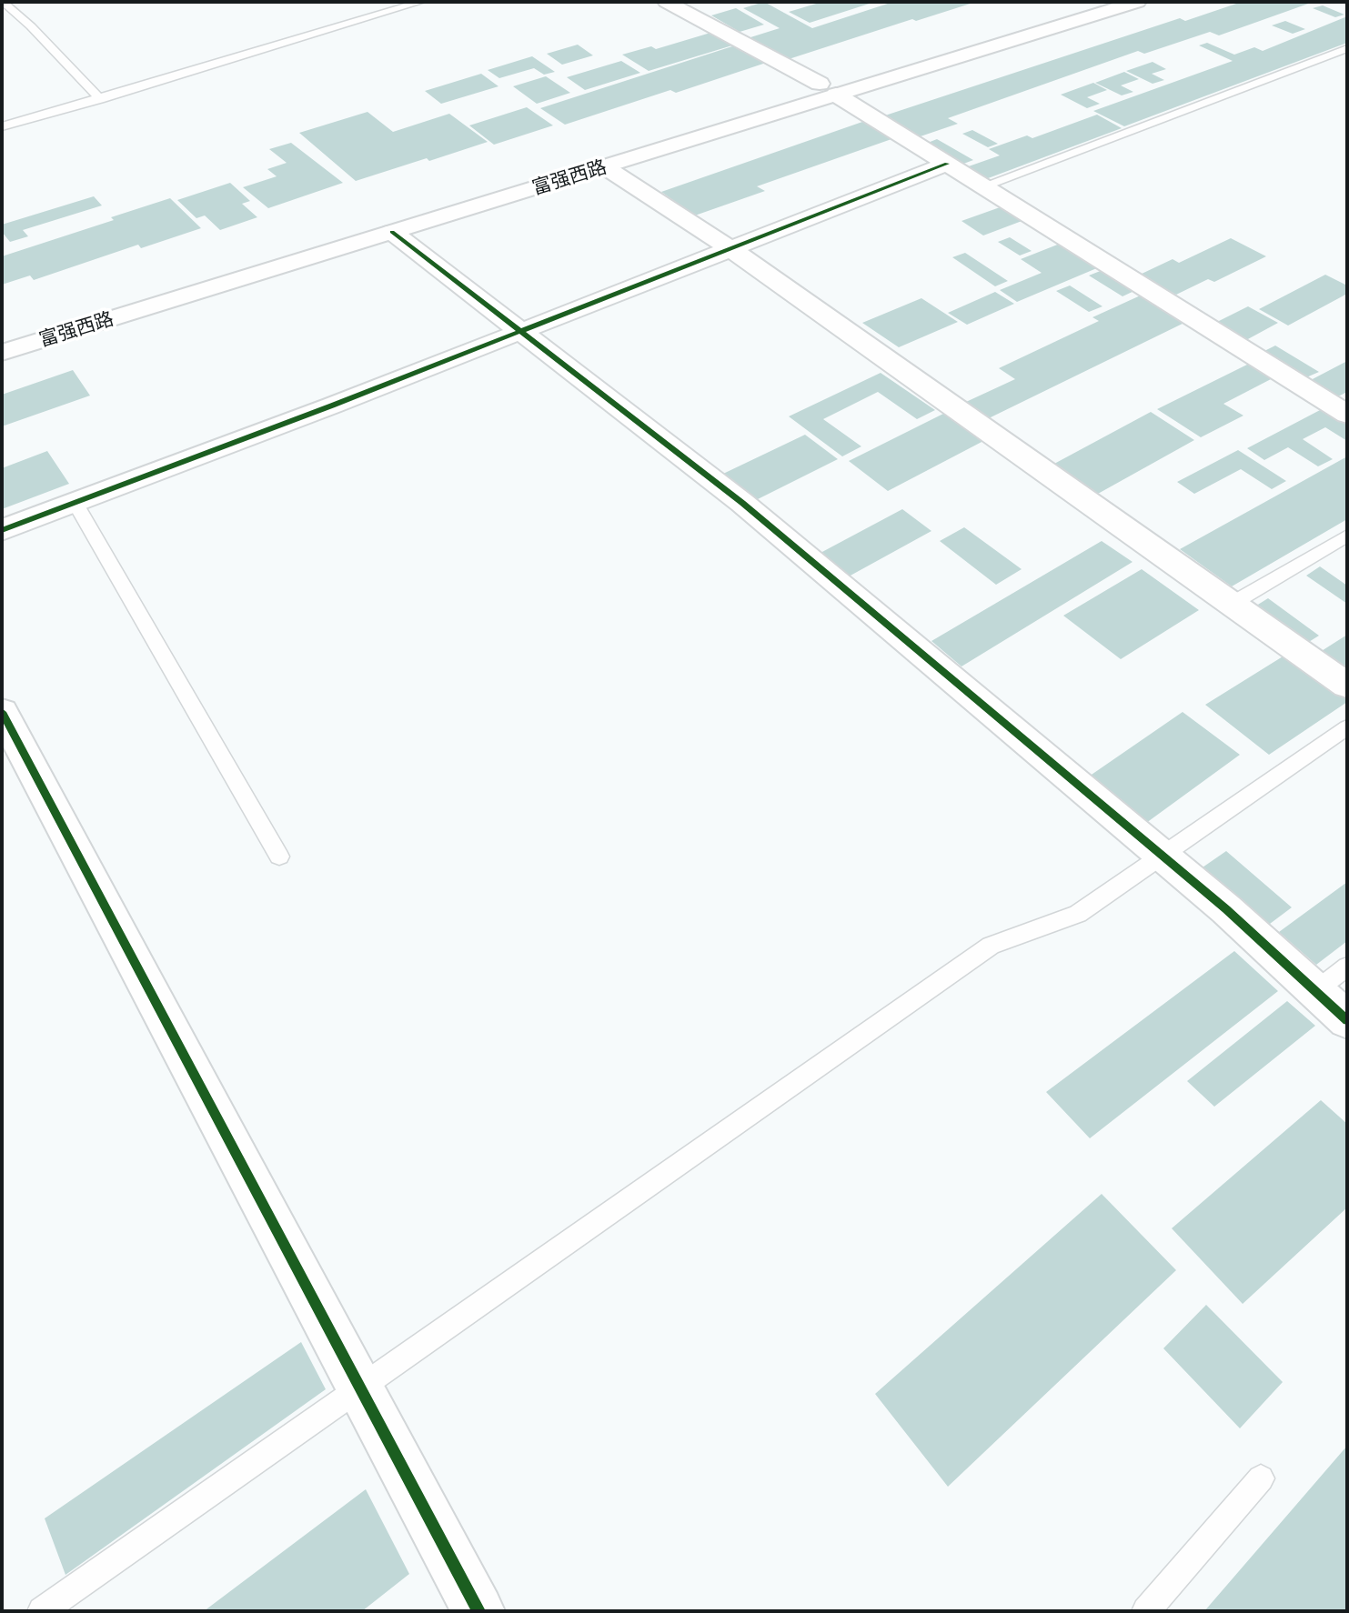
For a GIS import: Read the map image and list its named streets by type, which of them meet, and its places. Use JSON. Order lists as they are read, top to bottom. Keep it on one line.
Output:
{"streets":{"street":["富强西路"]}}
